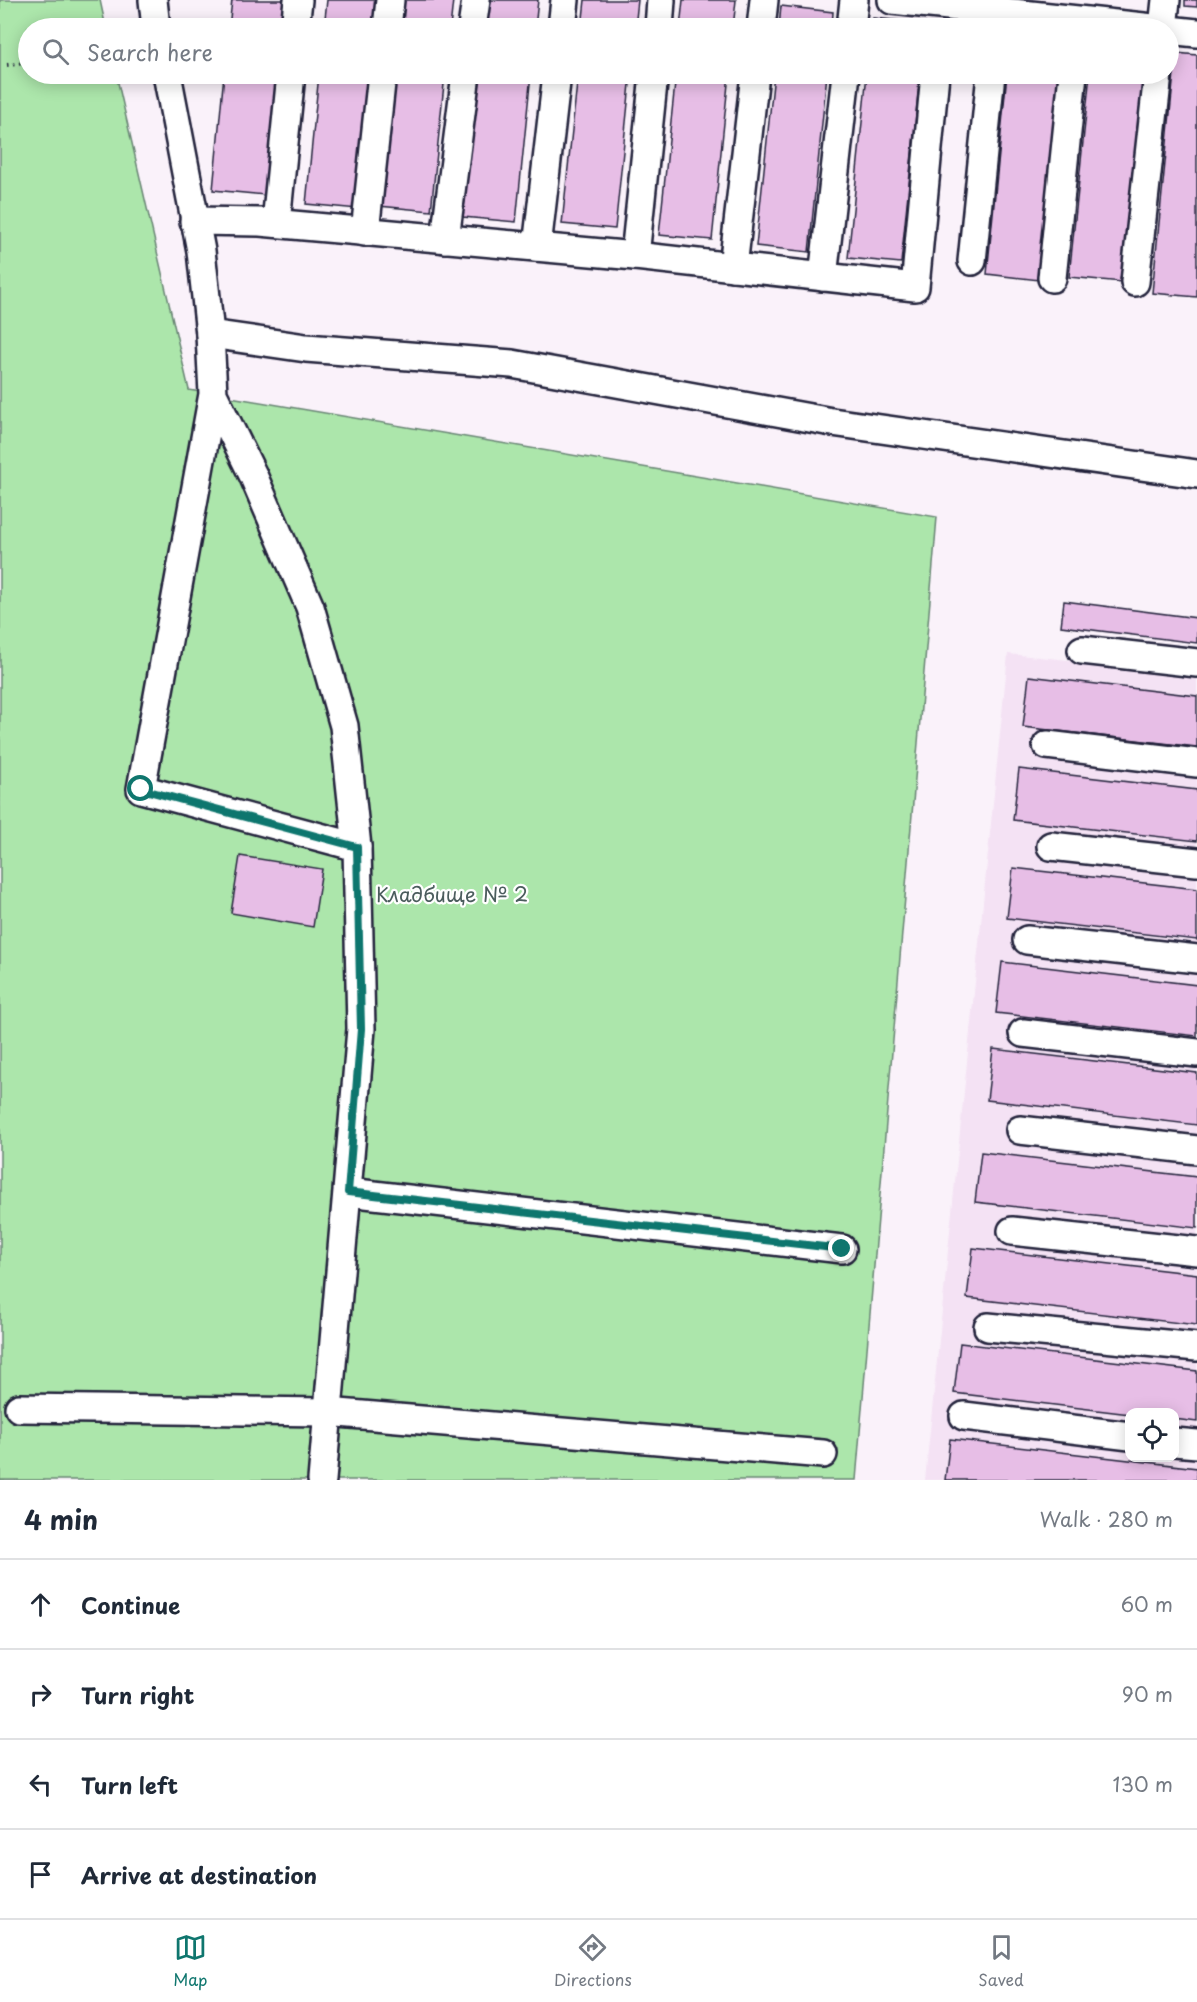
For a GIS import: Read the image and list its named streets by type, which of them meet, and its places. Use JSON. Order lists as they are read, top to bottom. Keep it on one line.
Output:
{"parks":["Кладбище № 2"],"page":{"search":"Search here","heading":["4 min","Walk · 280 m"],"list":[["Continue","60 m"],["Turn right","90 m"],["Turn left","130 m"],"Arrive at destination"],"nav":["Map","Directions","Saved"]}}
